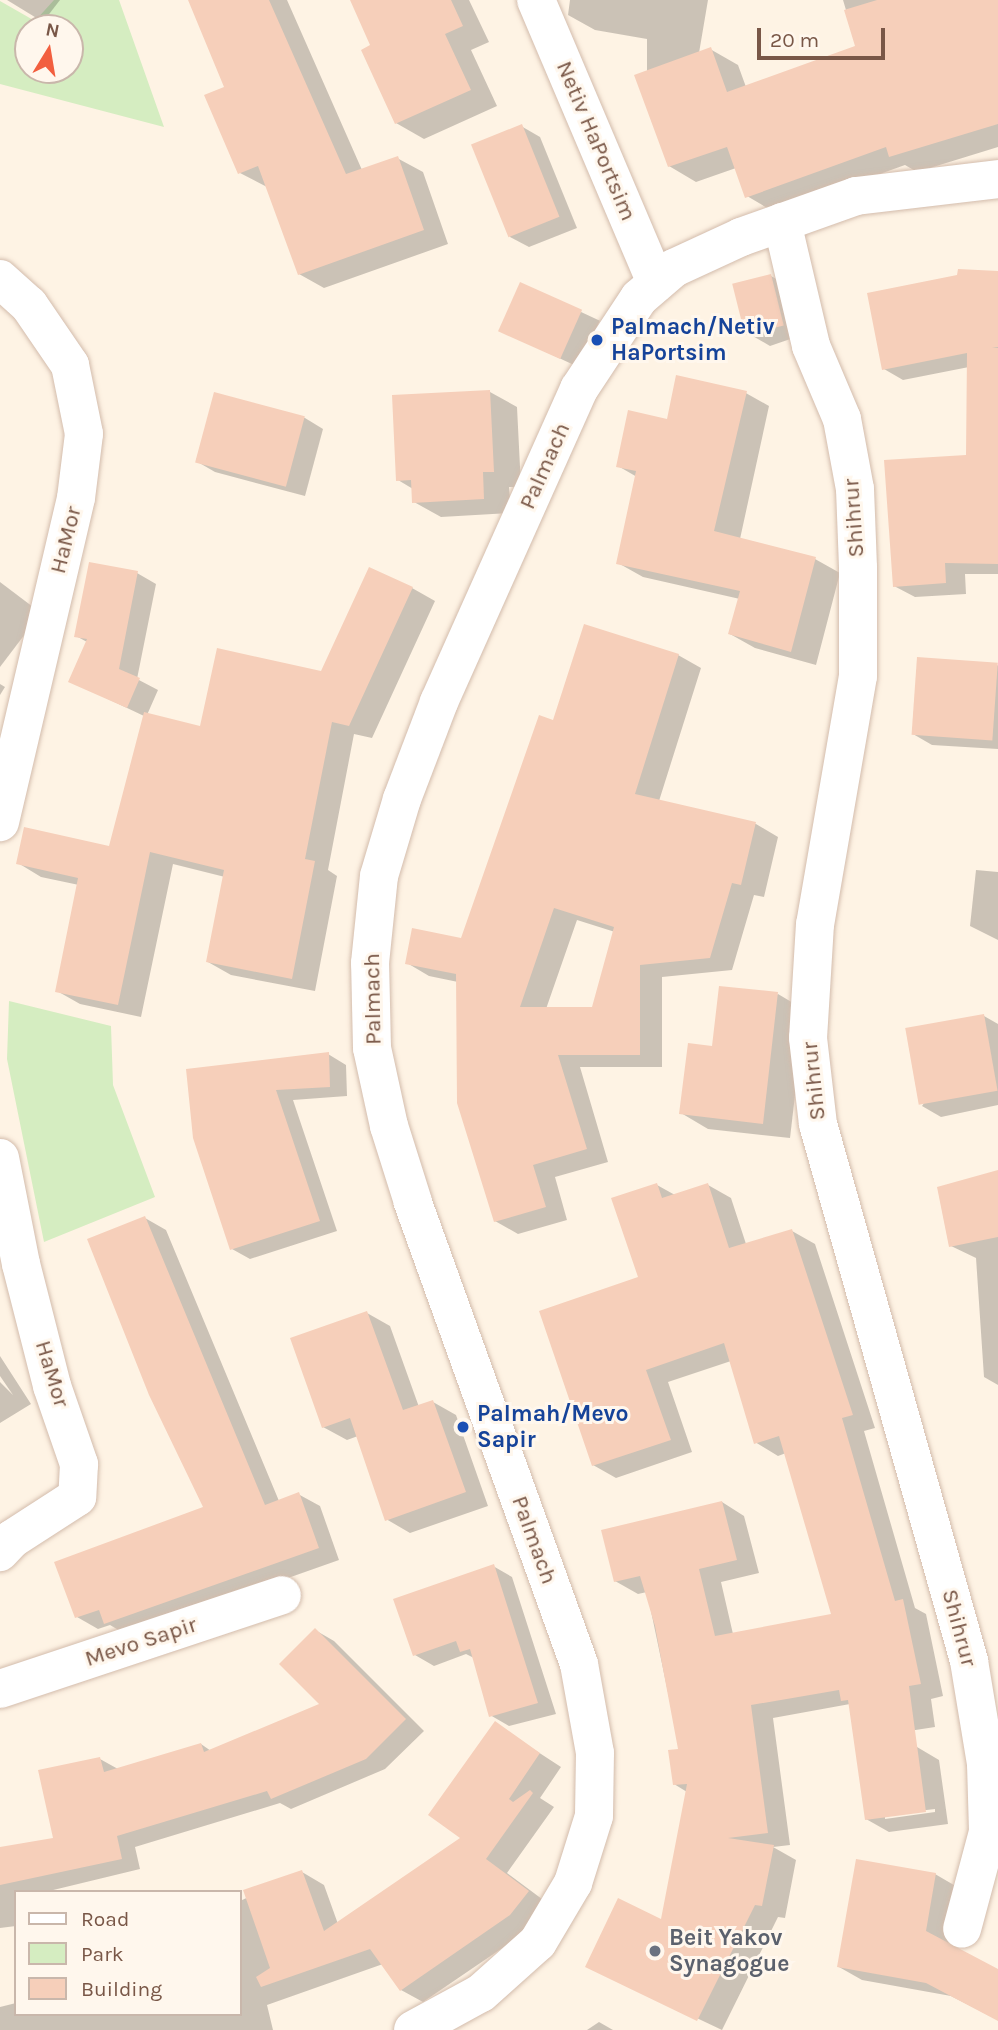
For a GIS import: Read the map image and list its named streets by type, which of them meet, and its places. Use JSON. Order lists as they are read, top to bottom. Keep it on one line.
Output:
{"streets":{"street":["Netiv HaPortsim","Palmach","Shihrur","HaMor","Mevo Sapir"]},"crossings":[["Netiv HaPortsim","Palmach"],["Palmach","Shihrur"]],"places":["Palmach/Netiv HaPortsim","Palmah/Mevo Sapir","Beit Yakov Synagogue"],"legend":["Road","Park","Building"],"scale_bar":"20 m","north":"top"}
